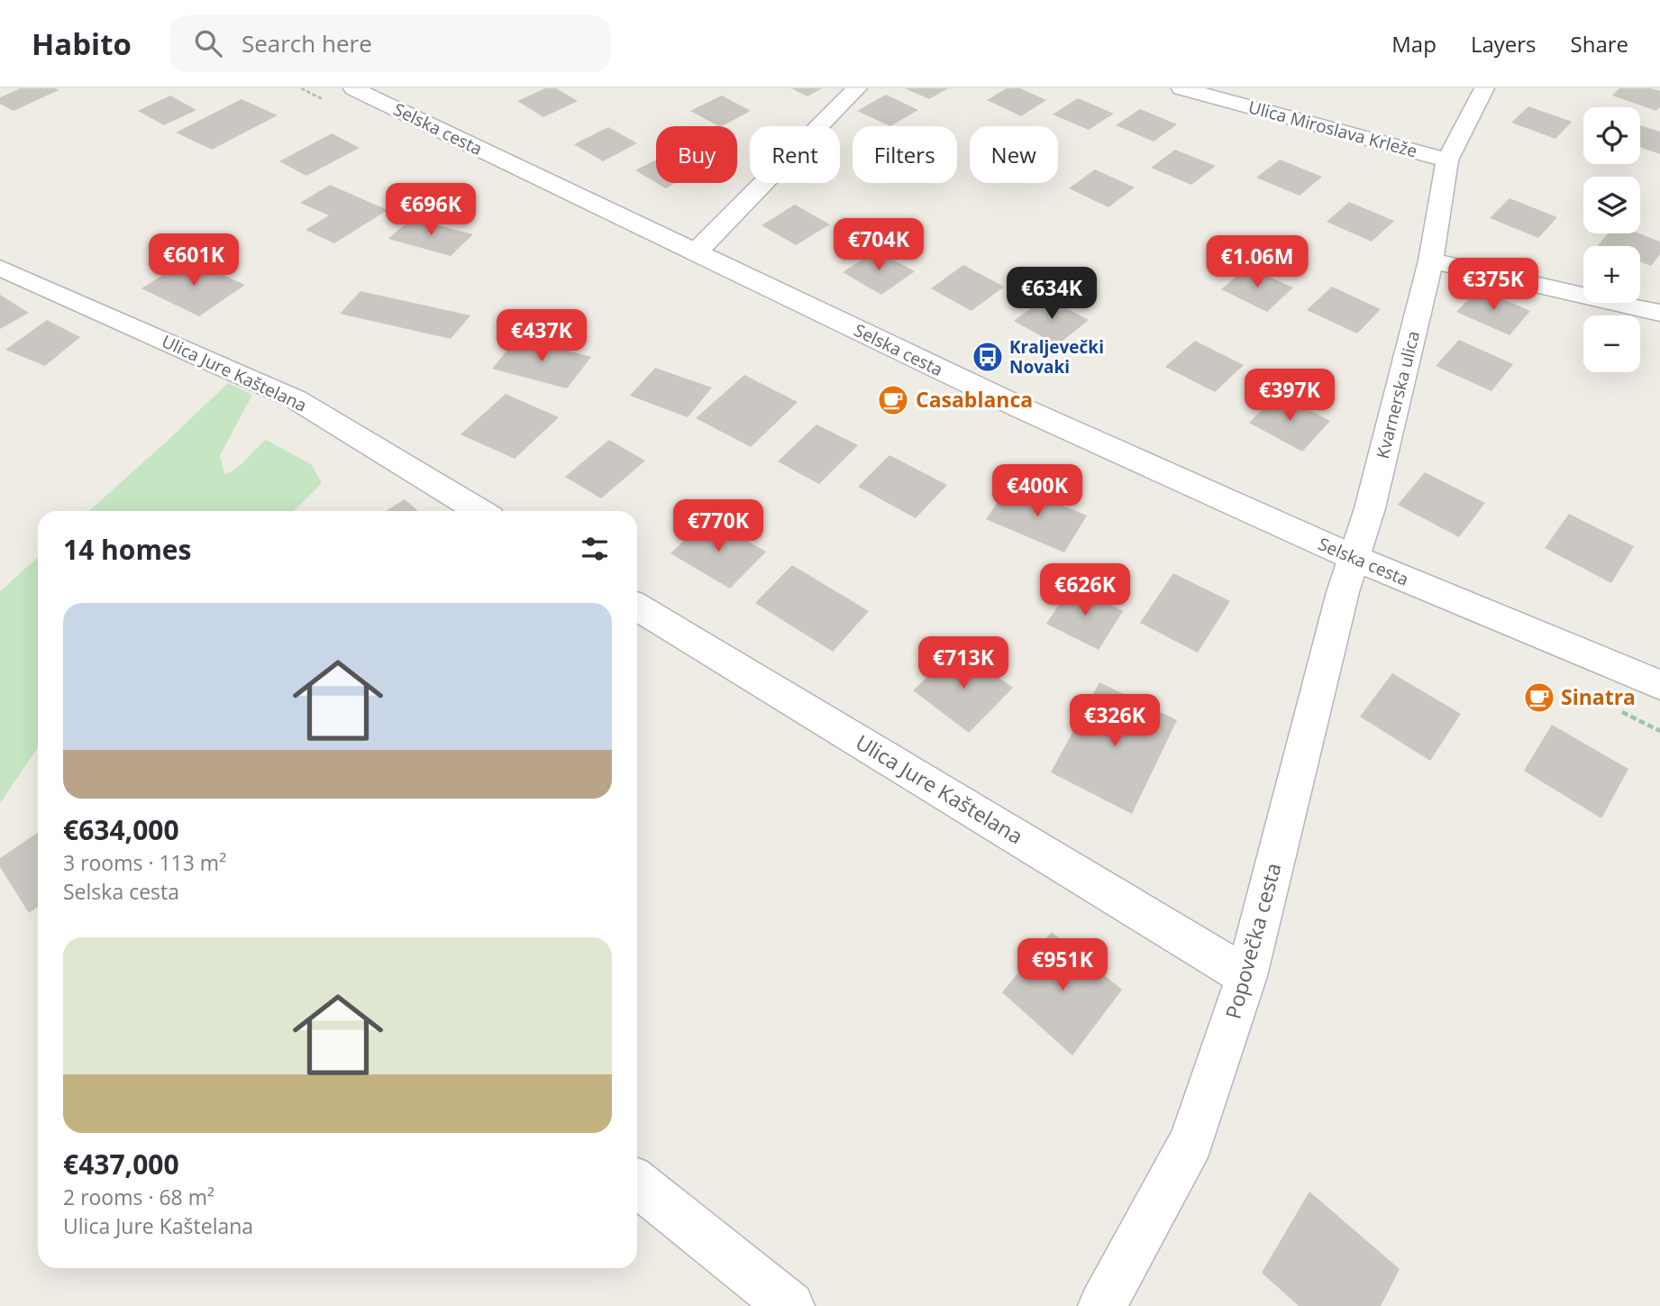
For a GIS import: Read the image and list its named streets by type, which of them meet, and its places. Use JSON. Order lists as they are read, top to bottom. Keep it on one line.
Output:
{"streets":{"street":["Selska cesta","Ulica Miroslava Krleže","Ulica Jure Kaštelana","Kvarnerska ulica","Popovečka cesta"]},"crossings":[["Selska cesta","Kvarnerska ulica"],["Selska cesta","Popovečka cesta"],["Ulica Miroslava Krleže","Kvarnerska ulica"],["Ulica Jure Kaštelana","Popovečka cesta"],["Kvarnerska ulica","Popovečka cesta"]],"places":{"bus stop":["Kraljevečki Novaki"],"cafe":["Casablanca","Sinatra"]},"page":{"header":"Habito","search":"Search here","nav":["Map","Layers","Share"],"map_buttons":["+","−"],"chip":["Buy","Rent","Filters","New"],"price":["€696K","€704K","€601K","€1.06M","€375K","€634K","€437K","€397K","€400K","€770K","€626K","€713K","€326K","€951K"],"heading":"14 homes","list":[{"name":"€634,000","note":"3 rooms · 113 m² · Selska cesta"},{"name":"€437,000","note":"2 rooms · 68 m² · Ulica Jure Kaštelana"}]}}
